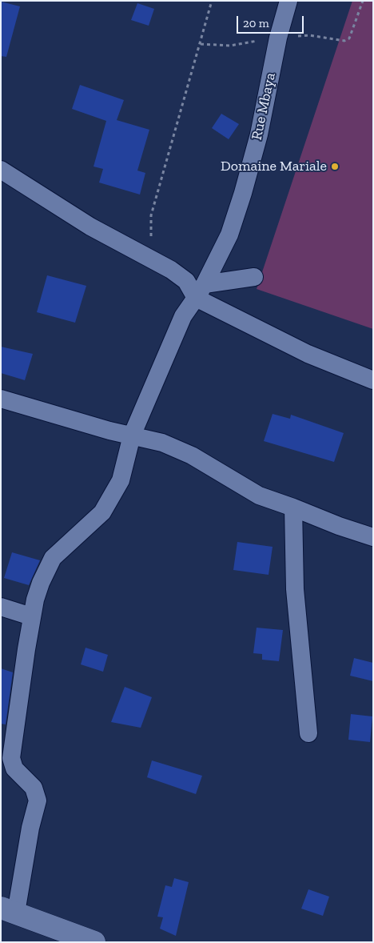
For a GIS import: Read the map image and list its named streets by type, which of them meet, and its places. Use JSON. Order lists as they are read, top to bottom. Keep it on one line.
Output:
{"streets":{"street":["Rue Mbaya"]},"places":["Domaine Mariale"],"scale_bar":"20 m"}
